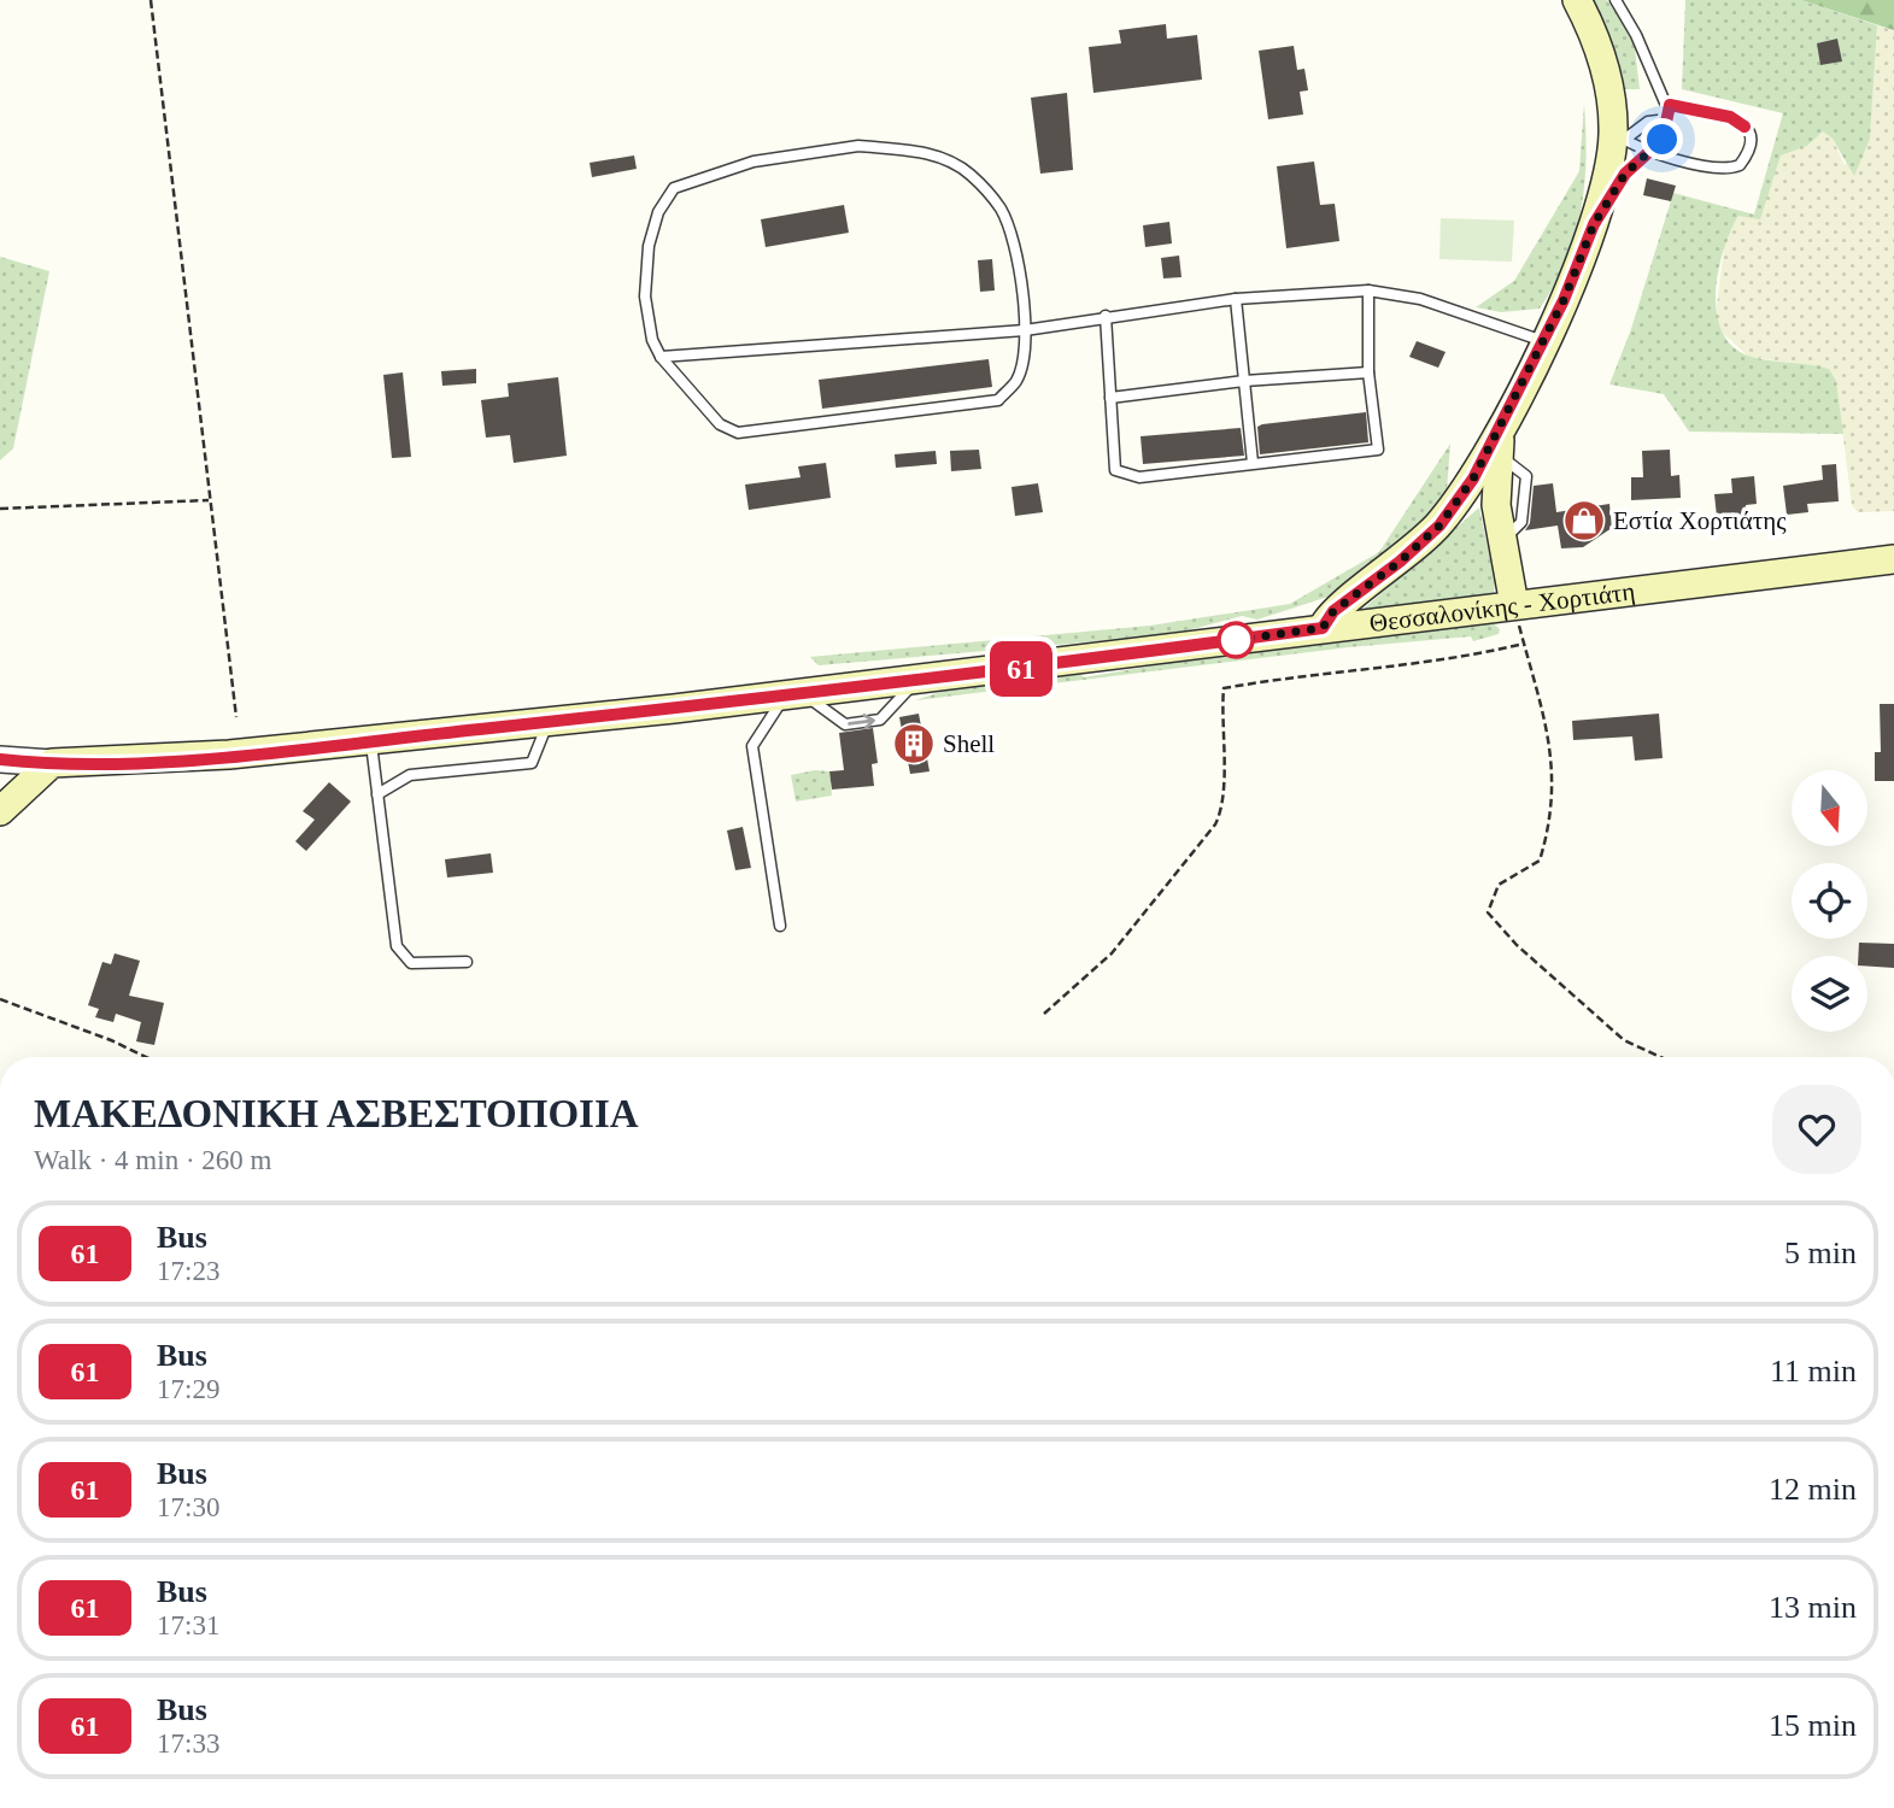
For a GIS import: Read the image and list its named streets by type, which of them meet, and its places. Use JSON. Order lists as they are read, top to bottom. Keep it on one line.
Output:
{"streets":{"main road":["Θεσσαλονίκης - Χορτιάτη"]},"places":{"shop":["Εστία Χορτιάτης"],"building":["Shell"]},"lines":["bus line 61"],"north":"bottom","page":{"on_map":"61","heading":["ΜΑΚΕΔΟΝΙΚΗ ΑΣΒΕΣΤΟΠΟΙΙΑ","Walk · 4 min · 260 m"],"list":[{"mark":"61","name":"Bus","note":"17:23","value":"5 min"},{"mark":"61","name":"Bus","note":"17:29","value":"11 min"},{"mark":"61","name":"Bus","note":"17:30","value":"12 min"},{"mark":"61","name":"Bus","note":"17:31","value":"13 min"},{"mark":"61","name":"Bus","note":"17:33","value":"15 min"}]}}
